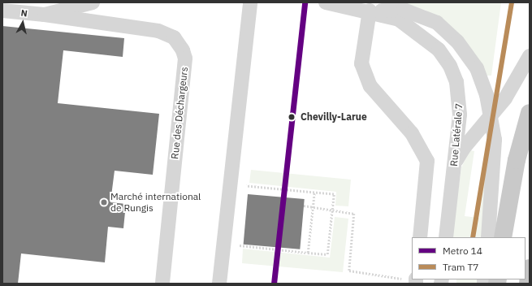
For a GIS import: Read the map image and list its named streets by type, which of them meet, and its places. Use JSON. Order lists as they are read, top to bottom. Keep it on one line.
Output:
{"streets":{"street":["Rue des Déchargeurs","Rue Latérale 7"]},"places":["Chevilly-Larue","Marché international de Rungis"],"lines":["metro line 14","tram line T7"],"legend":["Metro 14","Tram T7"],"north":"top"}
